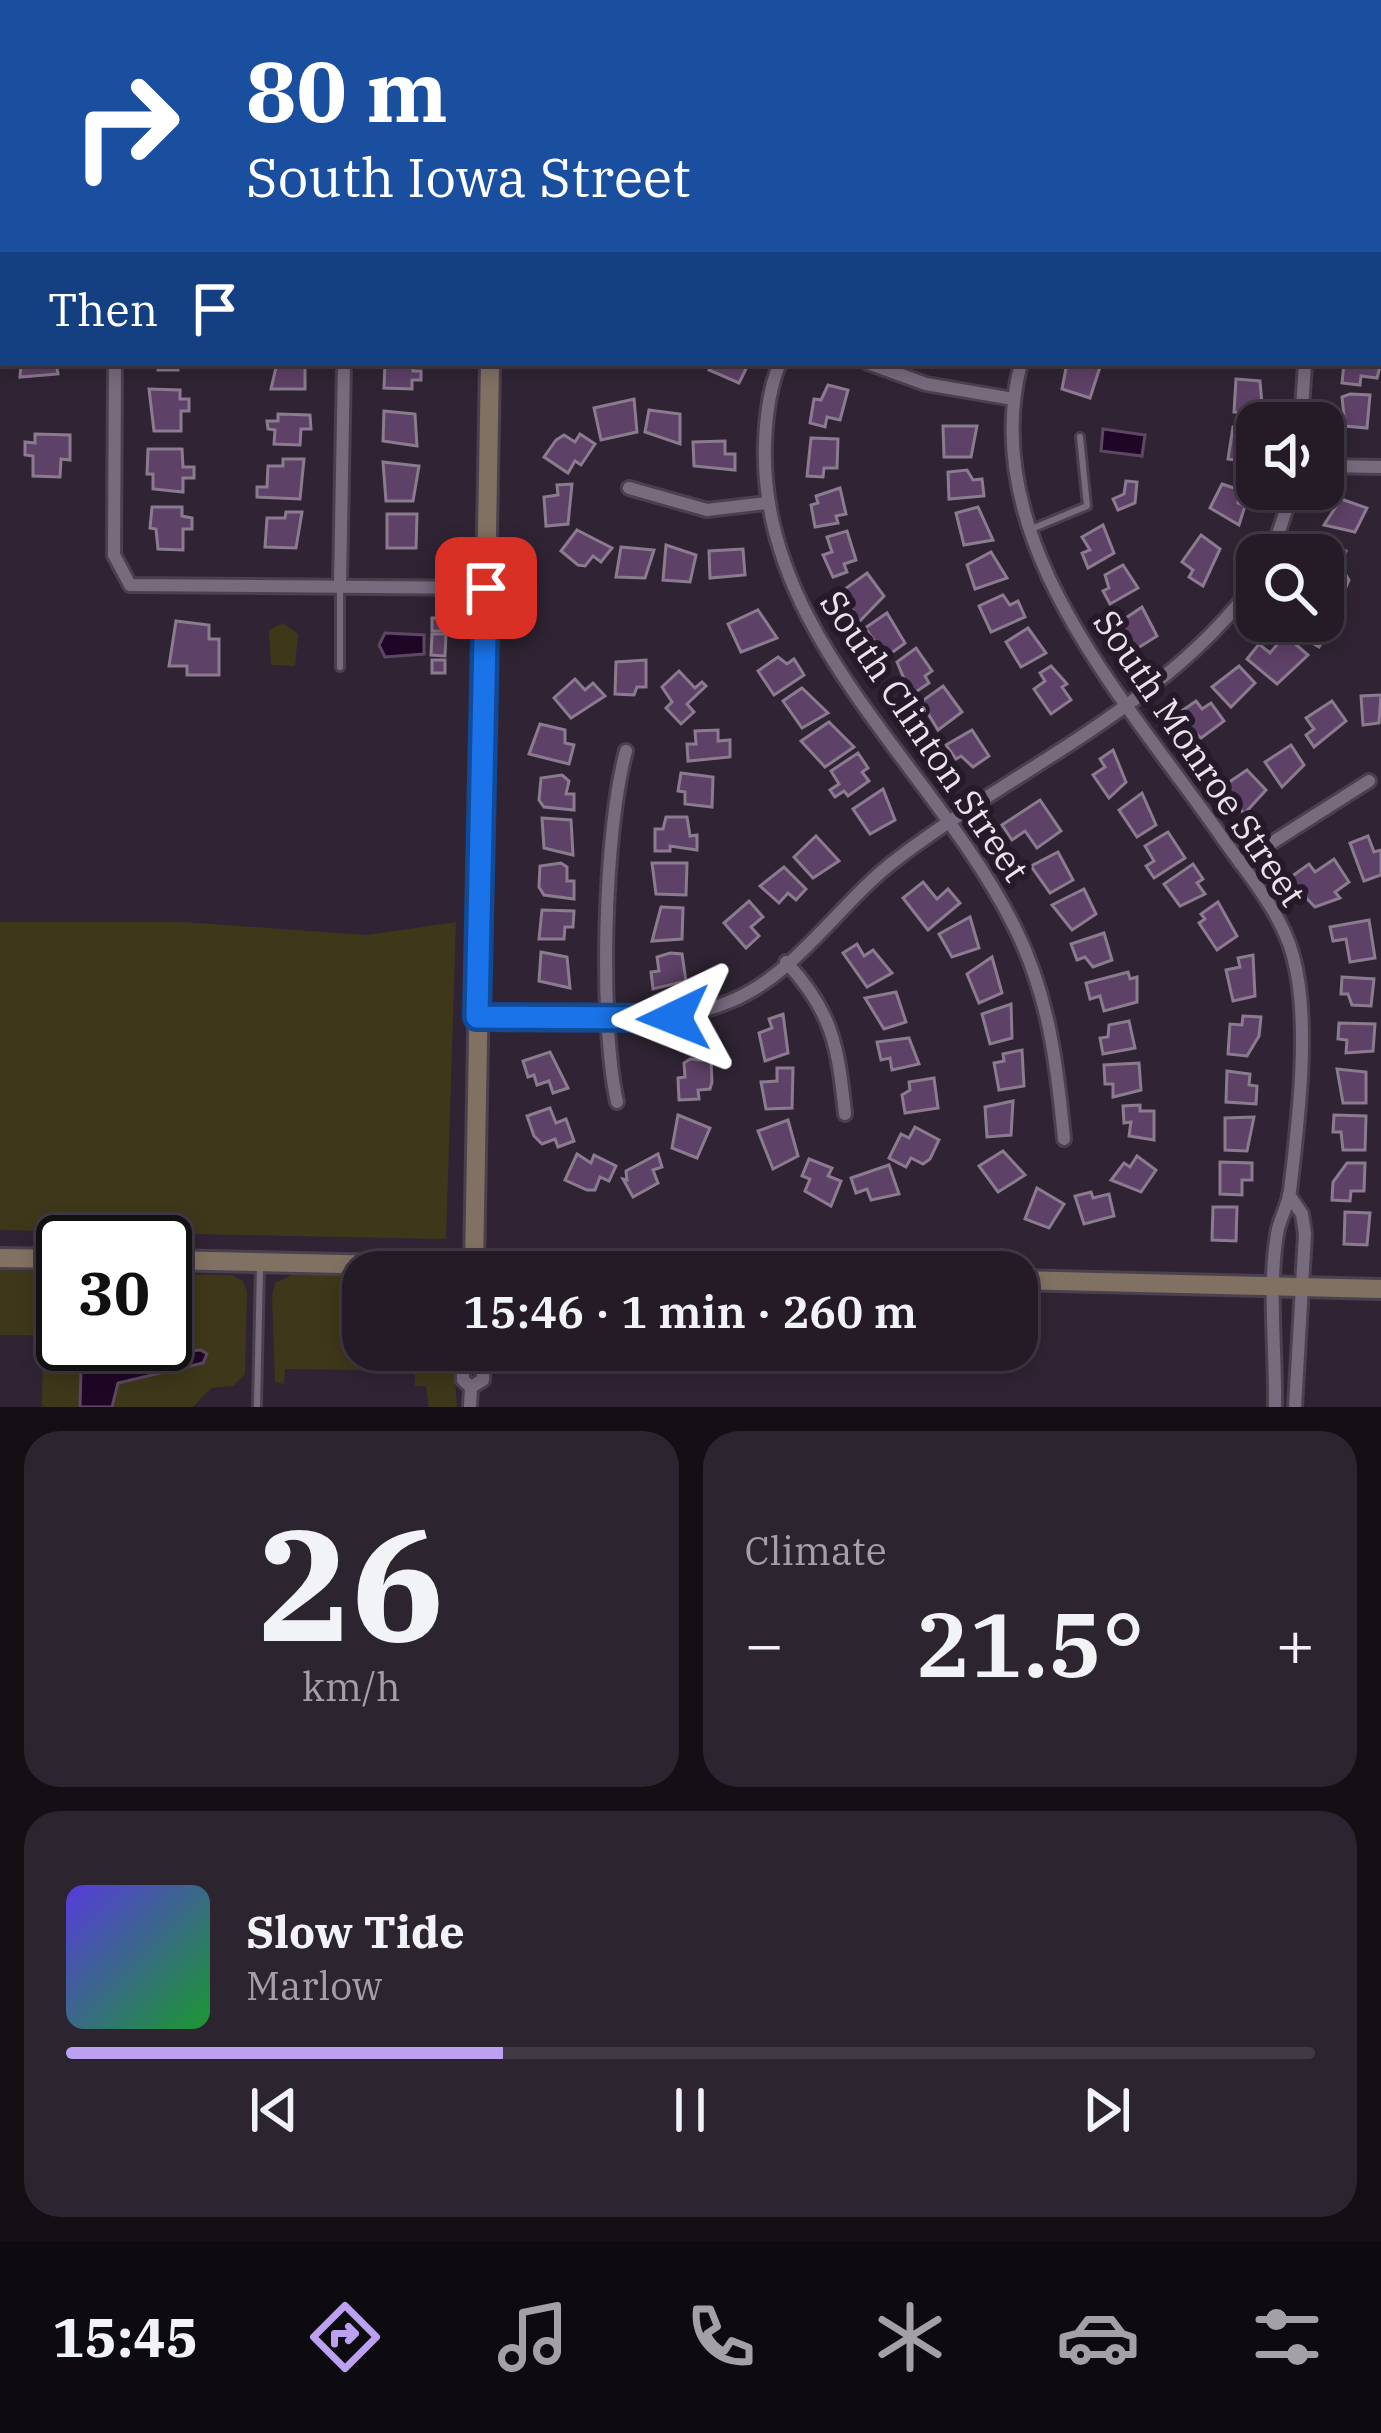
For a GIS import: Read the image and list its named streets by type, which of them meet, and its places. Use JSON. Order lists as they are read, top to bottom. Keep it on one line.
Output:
{"streets":{"street":["South Clinton Street","South Monroe Street"]},"page":{"turn":["80 m","South Iowa Street"],"then":"Then","limit":"30","trip":"15:46 · 1 min · 260 m","tile":[["26","km/h"],"Climate"],"heat":["−","21.5°","+"],"song":["Slow Tide","Marlow"],"tabs":"15:45"}}
